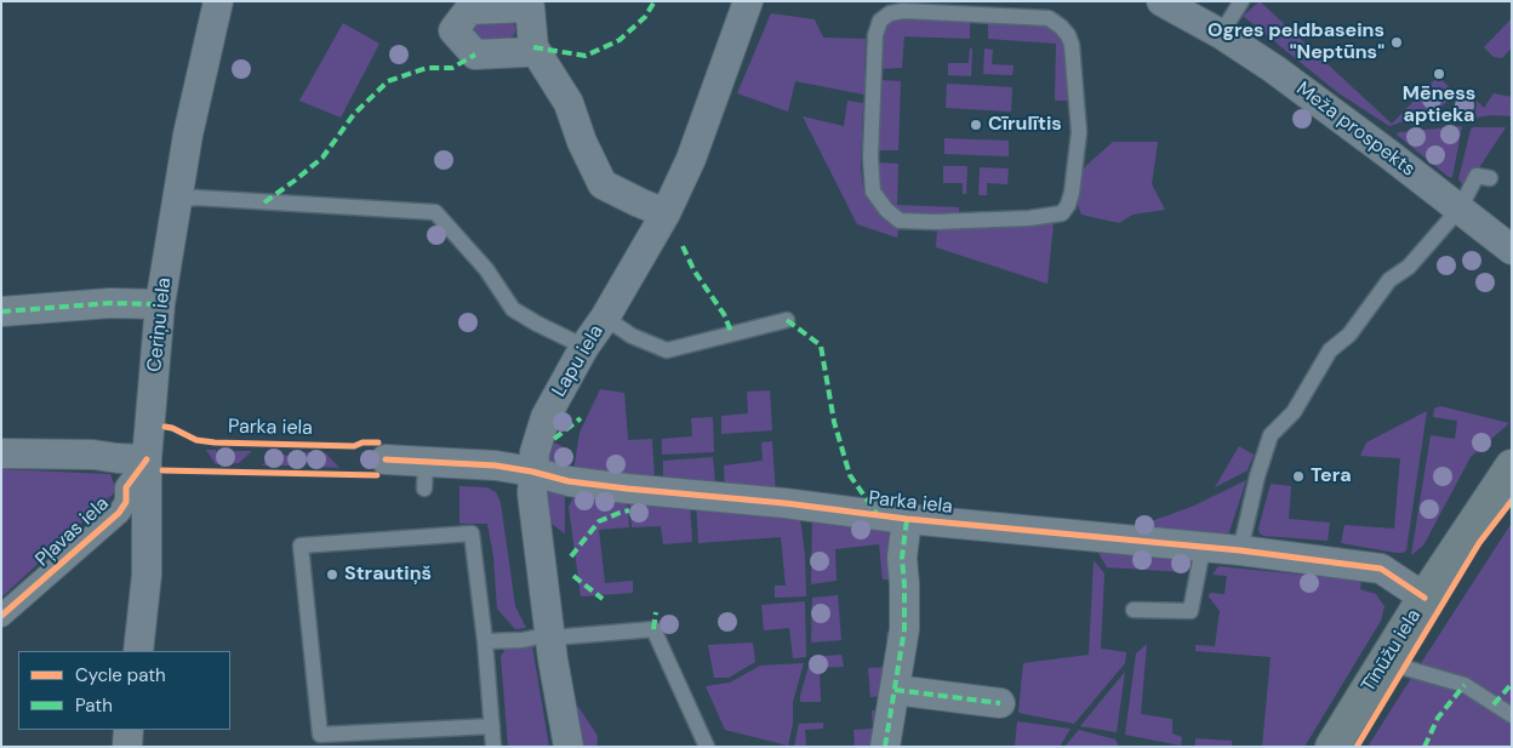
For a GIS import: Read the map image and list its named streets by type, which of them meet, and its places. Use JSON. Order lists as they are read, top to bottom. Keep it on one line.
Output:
{"streets":{"main road":["Tīnūžu iela"],"street":["Meža prospekts","Ceriņu iela","Lapu iela","Parka iela","Pļavas iela"]},"crossings":[["Ceriņu iela","Pļavas iela"],["Lapu iela","Parka iela"],["Parka iela","Tīnūžu iela"]],"places":["Ogres peldbaseins \"Neptūns\"","Mēness aptieka","Cīrulītis","Tera","Strautiņš"],"legend":["Cycle path","Path"]}
